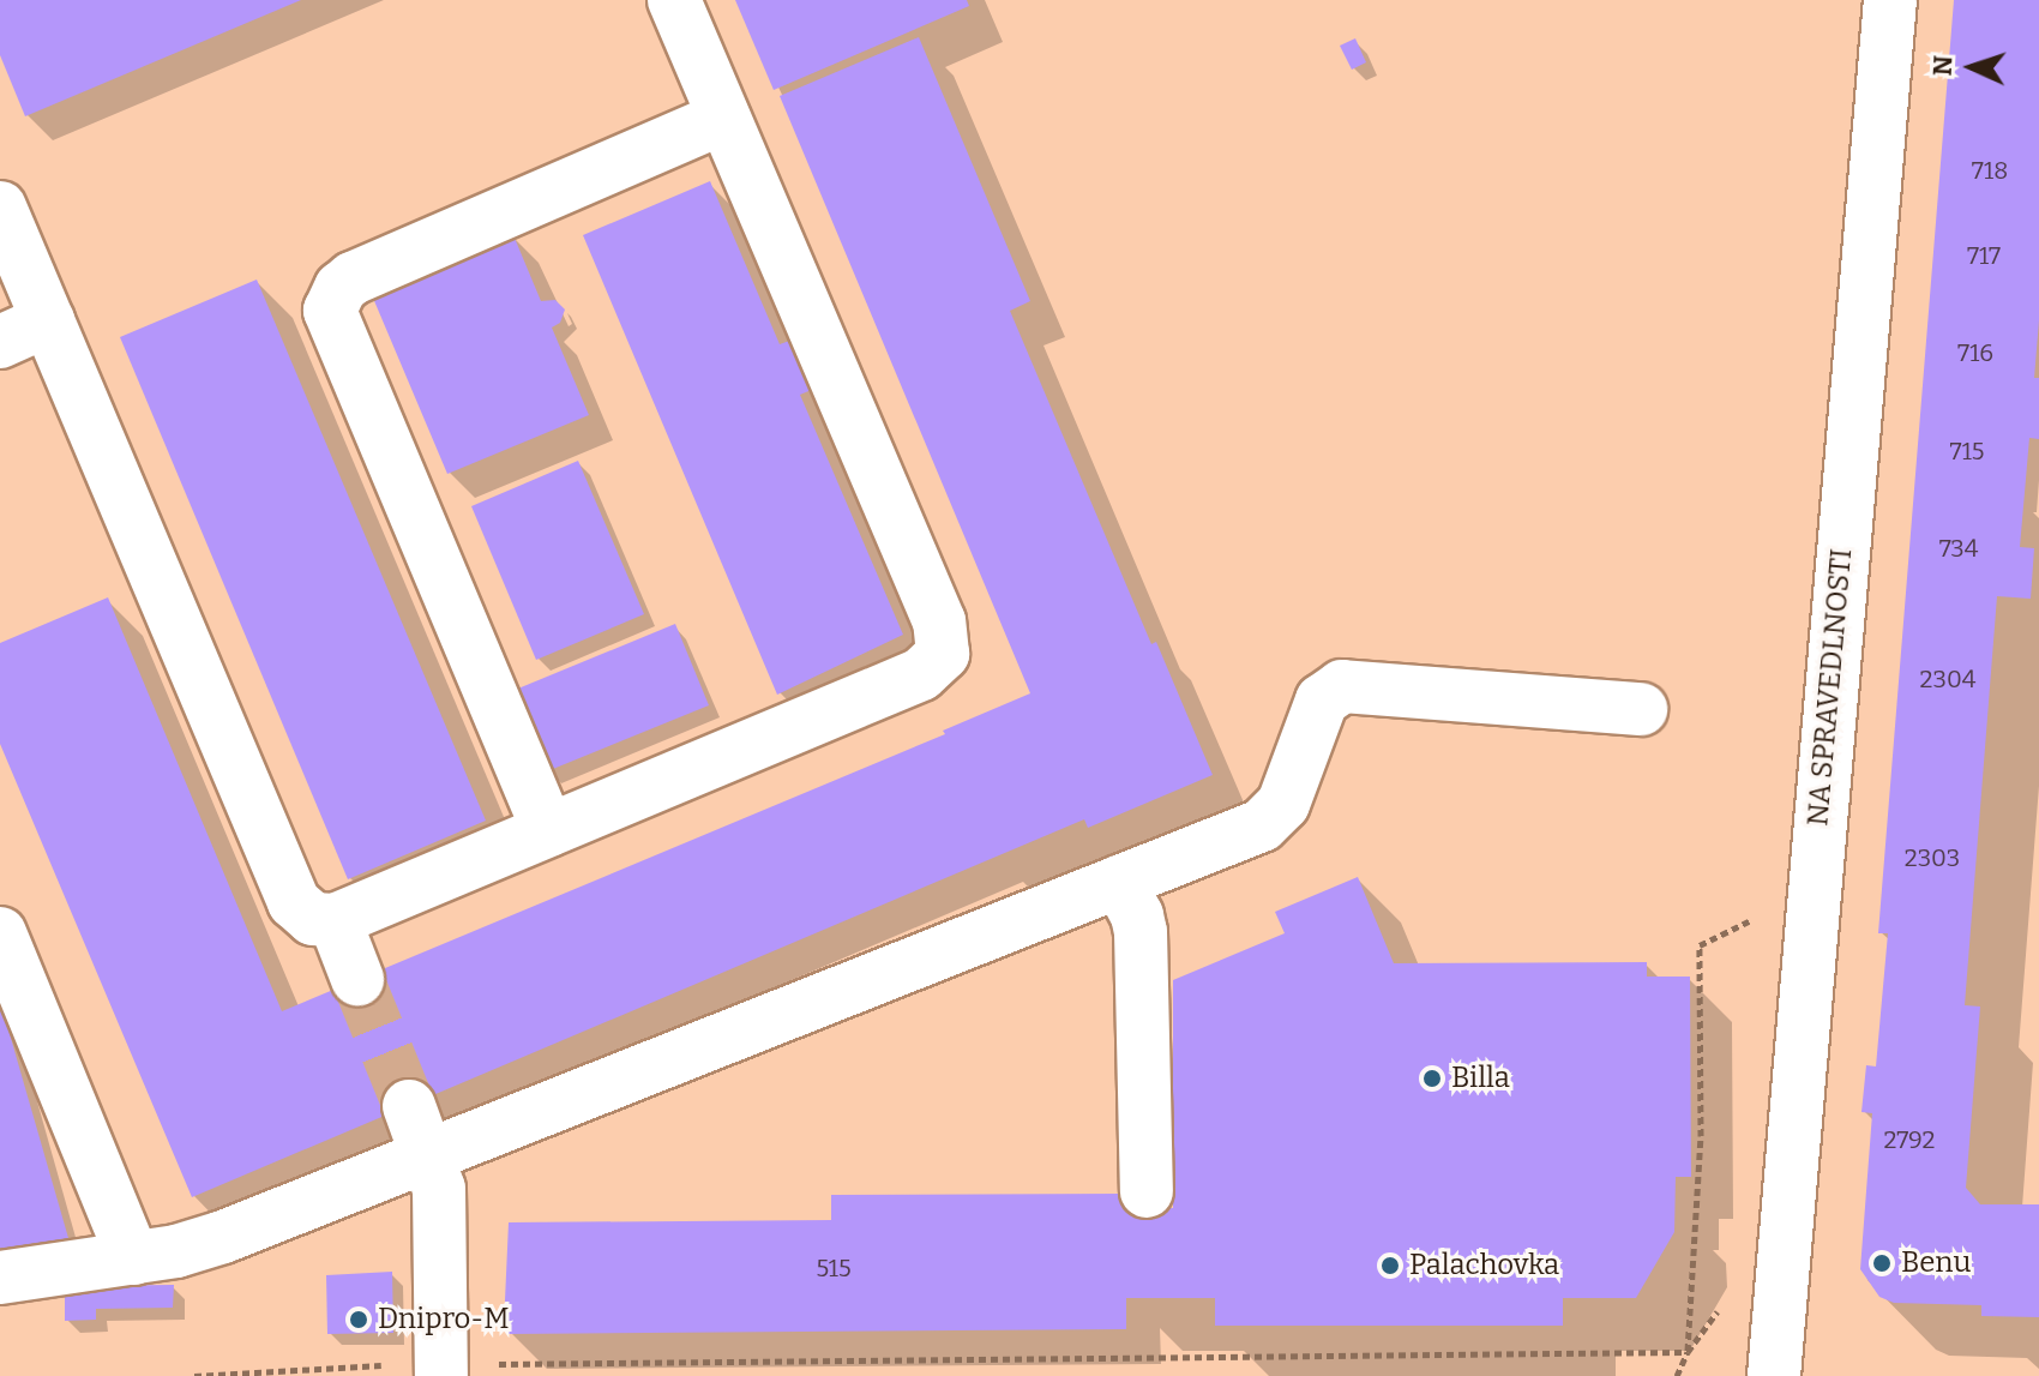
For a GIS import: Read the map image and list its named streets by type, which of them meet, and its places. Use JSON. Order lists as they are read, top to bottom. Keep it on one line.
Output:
{"streets":{"street":["NA SPRAVEDLNOSTI"]},"places":["Billa","Benu","Palachovka","Dnipro-M"],"house_numbers":["718","717","716","715","734","2304","2303","2792","515"],"north":"left"}
